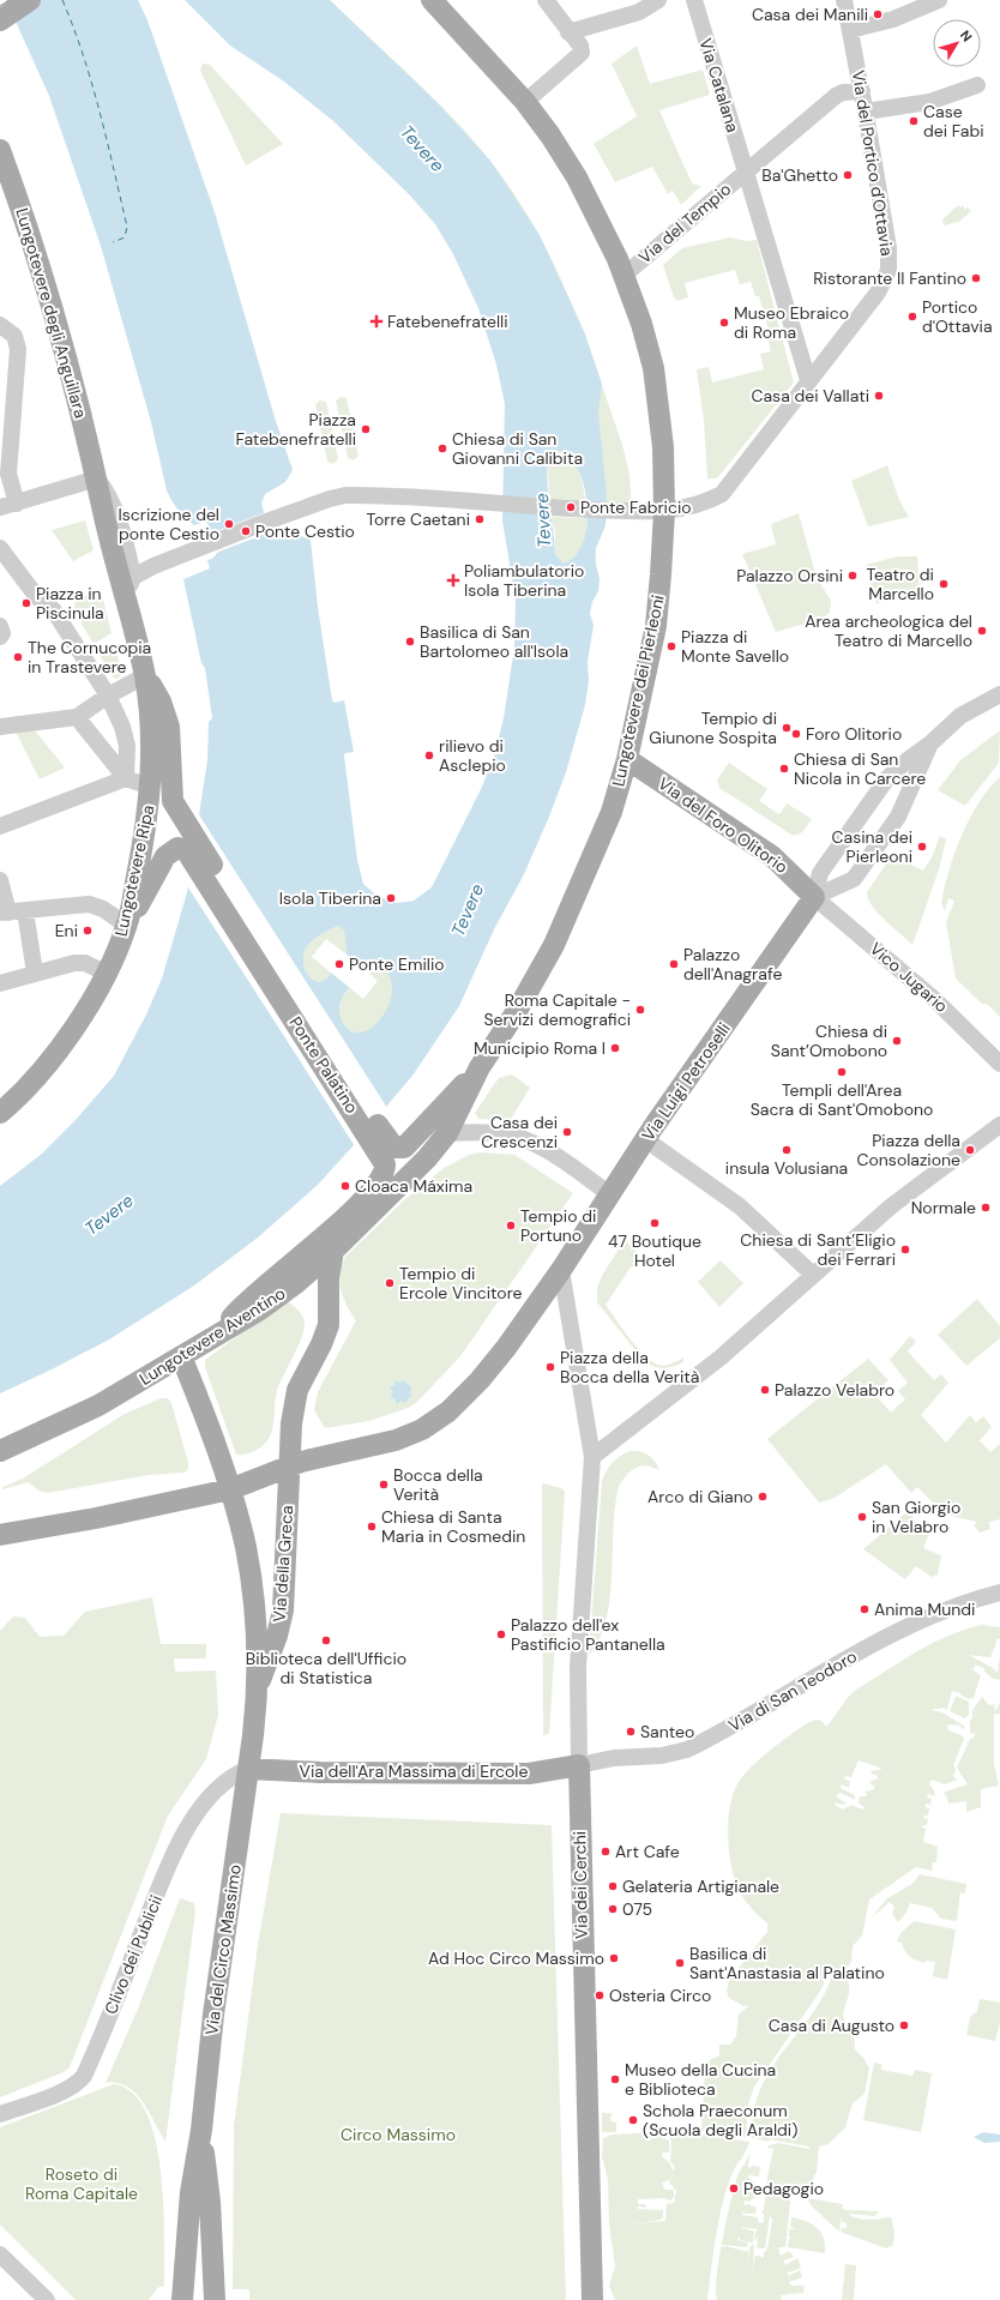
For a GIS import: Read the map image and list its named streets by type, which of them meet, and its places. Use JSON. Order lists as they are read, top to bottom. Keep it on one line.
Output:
{"streets":{"main road":["Lungotevere degli Anguillara","Lungotevere dei Pierleoni","Via del Foro Olitorio","Lungotevere Ripa","Ponte Palatino","Via Luigi Petroselli","Lungotevere Aventino","Via della Greca","Via dell'Ara Massima di Ercole","Via dei Cerchi","Via del Circo Massimo"],"street":["Via Catalana","Via del Portico d'Ottavia","Via del Tempio","Vico Jugario","Via di San Teodoro","Clivo dei Publicii"]},"crossings":[["Via Catalana","Via del Portico d'Ottavia"],["Via Catalana","Via del Tempio"],["Via del Portico d'Ottavia","Via del Tempio"],["Via del Portico d'Ottavia","Lungotevere dei Pierleoni"],["Via del Tempio","Lungotevere dei Pierleoni"],["Lungotevere degli Anguillara","Lungotevere Ripa"],["Lungotevere dei Pierleoni","Via del Foro Olitorio"],["Lungotevere dei Pierleoni","Lungotevere Aventino"],["Via del Foro Olitorio","Vico Jugario"],["Via del Foro Olitorio","Via Luigi Petroselli"],["Lungotevere Ripa","Ponte Palatino"],["Vico Jugario","Via Luigi Petroselli"],["Ponte Palatino","Lungotevere Aventino"],["Lungotevere Aventino","Via della Greca"],["Via della Greca","Via dell'Ara Massima di Ercole"],["Via della Greca","Via del Circo Massimo"],["Via della Greca","Clivo dei Publicii"],["Via di San Teodoro","Via dell'Ara Massima di Ercole"],["Via di San Teodoro","Via dei Cerchi"],["Via dell'Ara Massima di Ercole","Via dei Cerchi"],["Via dell'Ara Massima di Ercole","Via del Circo Massimo"],["Via dell'Ara Massima di Ercole","Clivo dei Publicii"],["Via del Circo Massimo","Clivo dei Publicii"]],"water":["Tevere"],"parks":["Circo Massimo","Roseto di Roma Capitale"],"places":{"other":["Casa dei Manili","Case dei Fabi","Ba'Ghetto","Ristorante Il Fantino","Portico d'Ottavia","Museo Ebraico di Roma","Casa dei Vallati","Piazza Fatebenefratelli","Chiesa di San Giovanni Calibita","Ponte Fabricio","Torre Caetani","Iscrizione del ponte Cestio","Ponte Cestio","Palazzo Orsini","Teatro di Marcello","Piazza in Piscinula","Area archeologica del Teatro di Marcello","Basilica di San Bartolomeo all'Isola","Piazza di Monte Savello","The Cornucopia in Trastevere","Tempio di Giunone Sospita","Foro Olitorio","rilievo di Asclepio","Chiesa di San Nicola in Carcere","Casina dei Pierleoni","Isola Tiberina","Eni","Ponte Emilio","Palazzo dell'Anagrafe","Roma Capitale - Servizi demografici","Chiesa di Sant’Omobono","Municipio Roma I","Templi dell'Area Sacra di Sant'Omobono","Casa dei Crescenzi","insula Volusiana","Piazza della Consolazione","Cloaca Máxima","Normale","47 Boutique Hotel","Tempio di Portuno","Chiesa di Sant’Eligio dei Ferrari","Tempio di Ercole Vincitore","Piazza della Bocca della Verità","Palazzo Velabro","Bocca della Verità","Arco di Giano","San Giorgio in Velabro","Chiesa di Santa Maria in Cosmedin","Anima Mundi","Palazzo dell'ex Pastificio Pantanella","Biblioteca dell'Ufficio di Statistica","Santeo","Art Cafe","Gelateria Artigianale","075","Ad Hoc Circo Massimo","Basilica di Sant'Anastasia al Palatino","Osteria Circo","Casa di Augusto","Museo della Cucina e Biblioteca","Schola Praeconum (Scuola degli Araldi)","Pedagogio"],"health":["Fatebenefratelli","Poliambulatorio Isola Tiberina"]},"north":"top right"}
